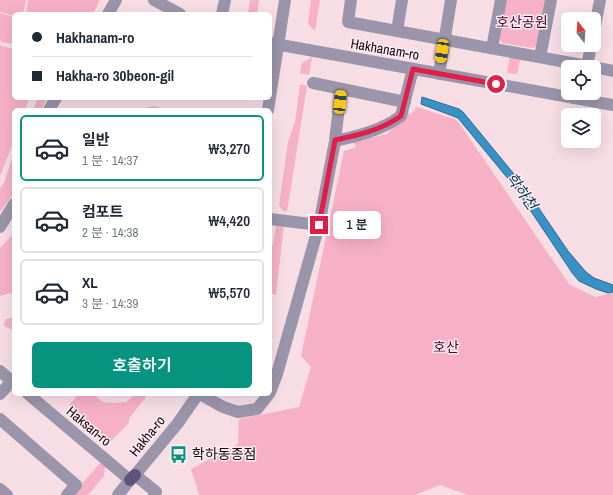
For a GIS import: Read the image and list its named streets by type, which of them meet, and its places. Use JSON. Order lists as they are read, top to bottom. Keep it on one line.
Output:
{"streets":{"street":["Hakhanam-ro","Haksan-ro","Hakha-ro"]},"crossings":[["Haksan-ro","Hakha-ro"]],"water":["학하천"],"parks":["호산공원","호산"],"places":{"bus stop":["학하동종점"]},"north":"top","page":{"banner":["Hakhanam-ro","Hakha-ro 30beon-gil"],"list":[{"name":"일반","note":"1 분 · 14:37","value":"₩3,270"},{"name":"컴포트","note":"2 분 · 14:38","value":"₩4,420"},{"name":"XL","note":"3 분 · 14:39","value":"₩5,570"}],"bubble":"1 분","buttons":"호출하기"}}
